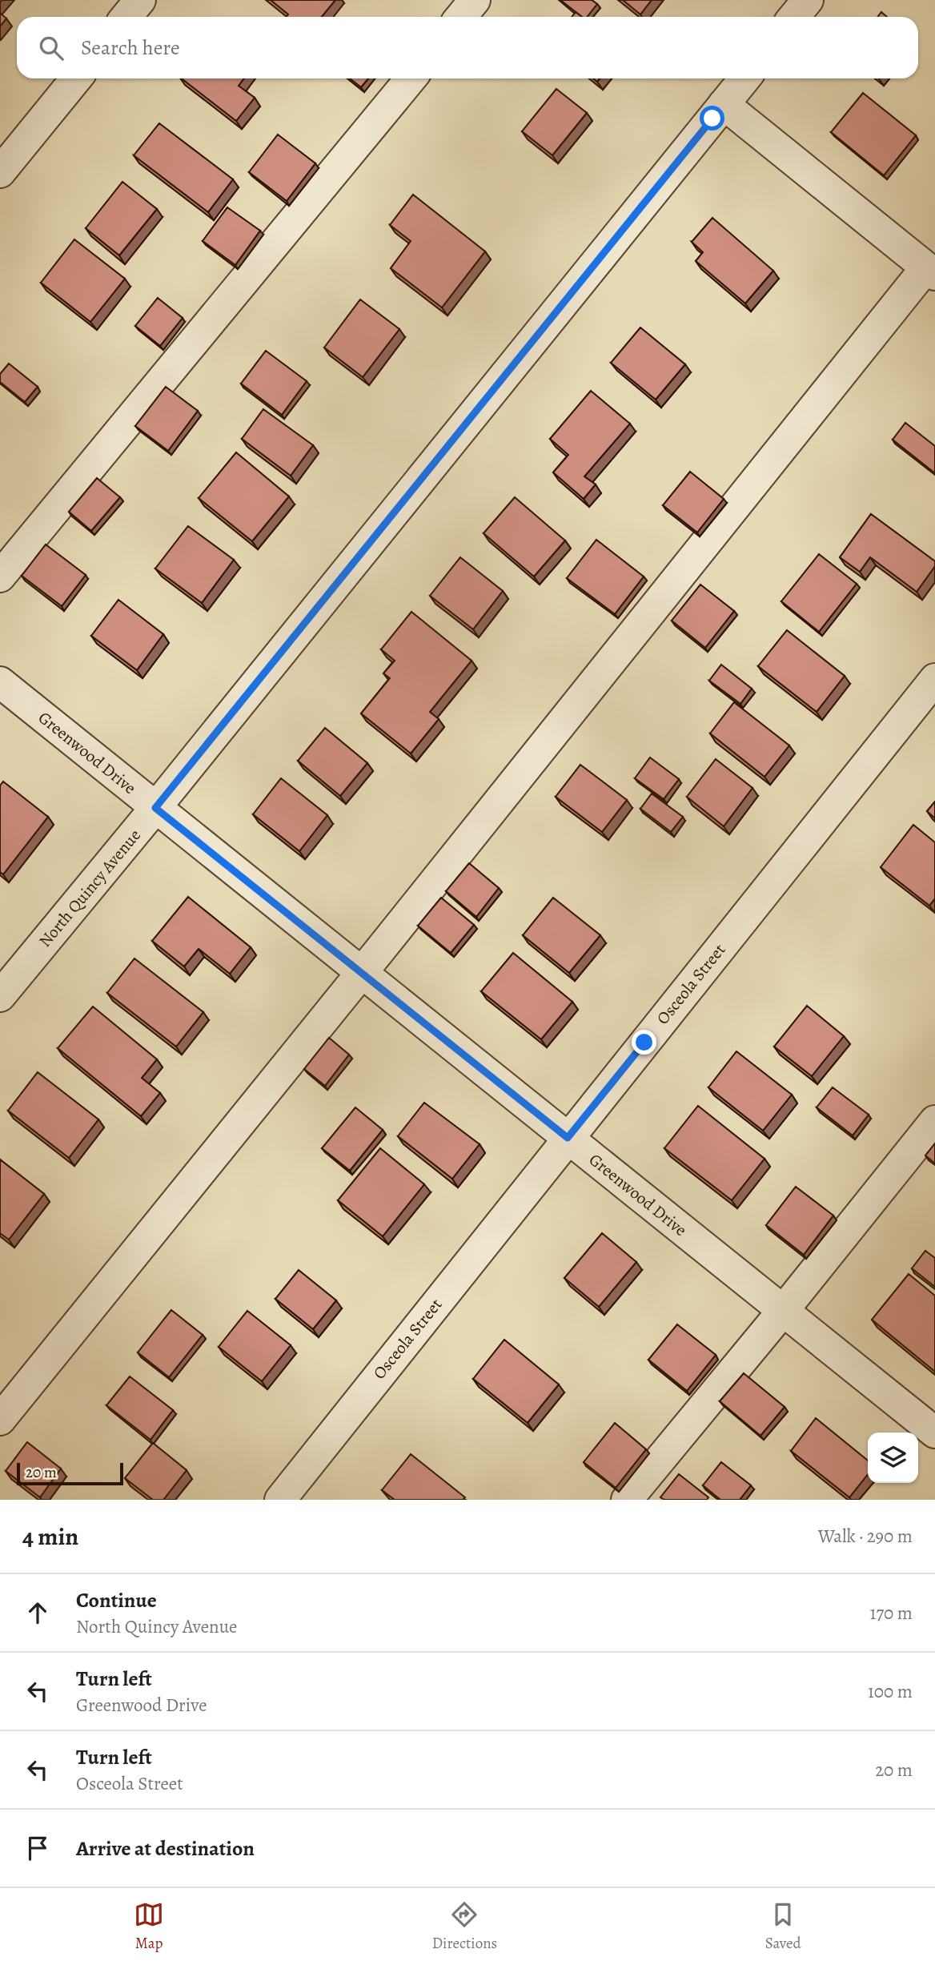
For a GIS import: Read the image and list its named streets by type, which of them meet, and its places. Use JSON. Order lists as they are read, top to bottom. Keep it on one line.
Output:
{"streets":{"street":["Greenwood Drive","North Quincy Avenue","Osceola Street"]},"crossings":[["Greenwood Drive","North Quincy Avenue"],["Greenwood Drive","Osceola Street"]],"scale_bar":"20 m","page":{"search":"Search here","scale":"20 m","heading":["4 min","Walk · 290 m"],"list":[["Continue","North Quincy Avenue","170 m"],["Turn left","Greenwood Drive","100 m"],["Turn left","Osceola Street","20 m"],"Arrive at destination"],"nav":["Map","Directions","Saved"]}}
